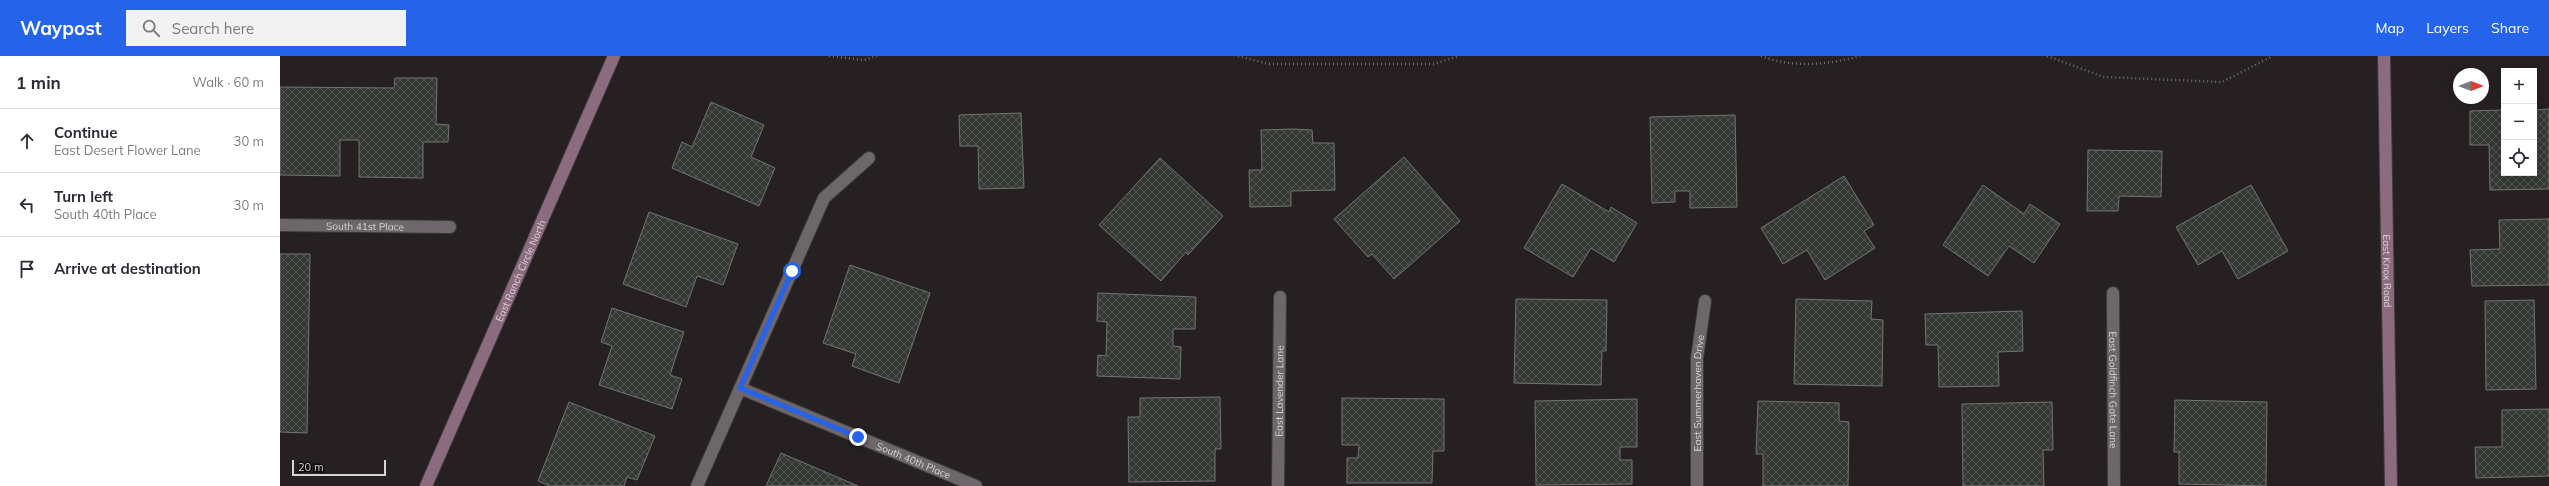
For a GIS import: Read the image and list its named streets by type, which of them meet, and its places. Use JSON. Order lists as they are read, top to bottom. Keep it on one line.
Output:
{"streets":{"street":["South 41st Place","East Ranch Circle North","East Knox Road","East Goldfinch Gate Lane","East Lavender Lane","East Summerhaven Drive","South 40th Place"]},"scale_bar":"20 m","north":"right","page":{"header":"Waypost","search":"Search here","nav":["Map","Layers","Share"],"heading":["1 min","Walk · 60 m"],"map_buttons":["+","−"],"list":[["Continue","East Desert Flower Lane","30 m"],["Turn left","South 40th Place","30 m"],"Arrive at destination"],"scale":"20 m"}}
